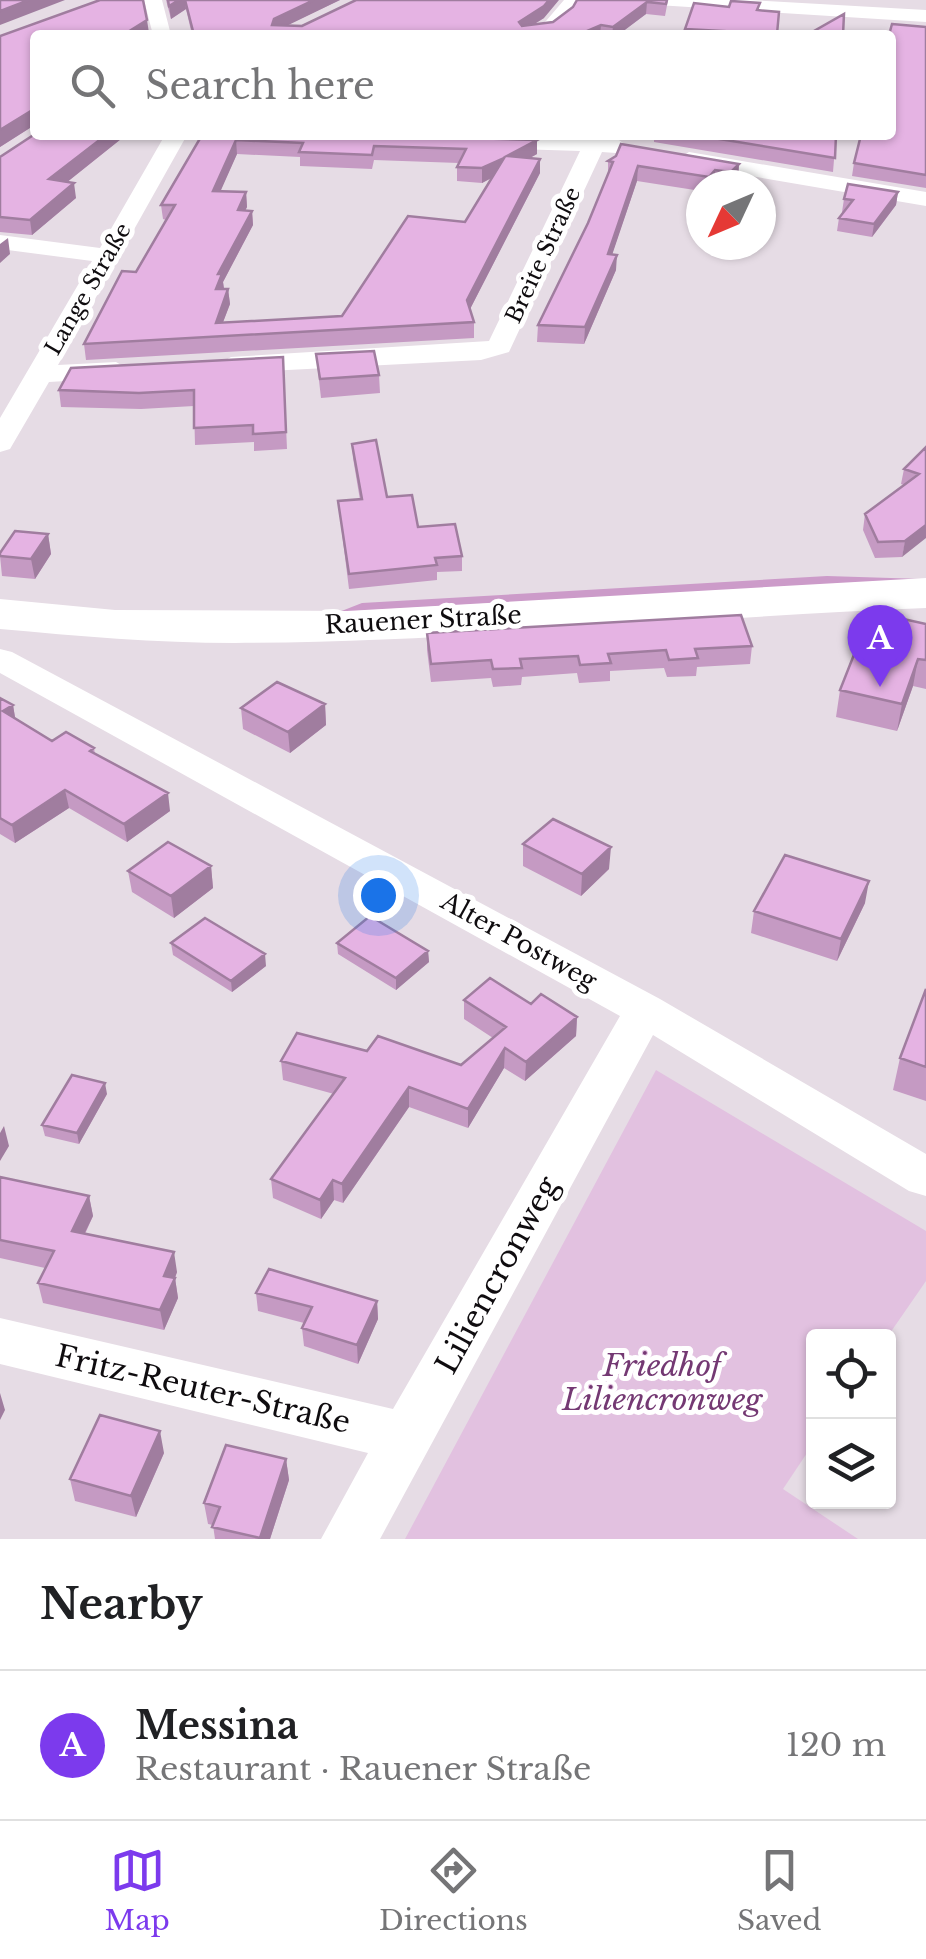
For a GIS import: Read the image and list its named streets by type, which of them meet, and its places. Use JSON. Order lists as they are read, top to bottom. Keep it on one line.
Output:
{"streets":{"main road":["Rauener Straße"],"street":["Breite Straße","Lange Straße","Alter Postweg","Liliencronweg","Fritz-Reuter-Straße"]},"crossings":[["Alter Postweg","Liliencronweg"],["Liliencronweg","Fritz-Reuter-Straße"]],"parks":["Friedhof Liliencronweg"],"north":"bottom left","page":{"search":"Search here","pins":"A","heading":"Nearby","list":[{"mark":"A","name":"Messina","note":"Restaurant · Rauener Straße","value":"120 m"}],"nav":["Map","Directions","Saved"]}}
